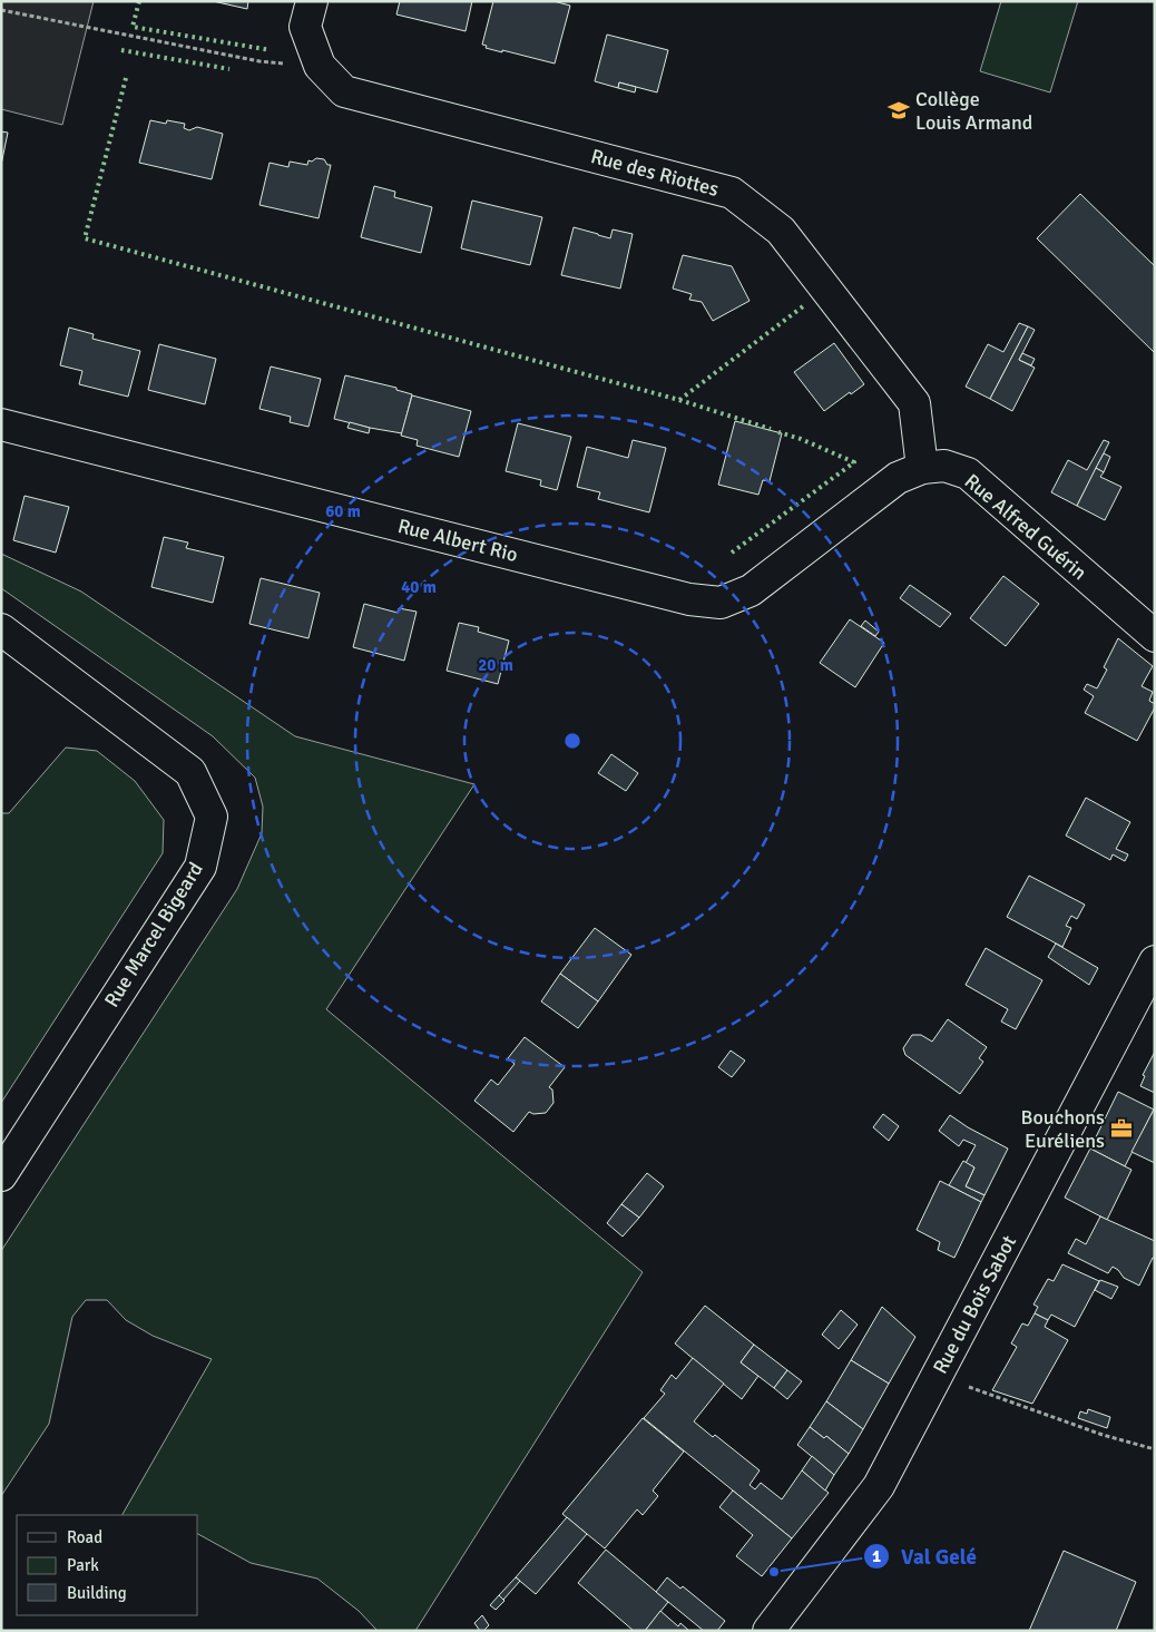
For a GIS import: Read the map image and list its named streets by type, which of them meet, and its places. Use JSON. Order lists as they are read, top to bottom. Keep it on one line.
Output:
{"streets":{"street":["Rue des Riottes","Rue Alfred Guérin","Rue Albert Rio","Rue Marcel Bigeard","Rue du Bois Sabot"]},"crossings":[["Rue des Riottes","Rue Alfred Guérin"],["Rue Alfred Guérin","Rue Albert Rio"]],"places":{"school or university":["Collège Louis Armand"],"office":["Bouchons Euréliens"],"other":["Val Gelé"]},"legend":["Road","Park","Building"],"rings":["60 m","40 m","20 m"]}
